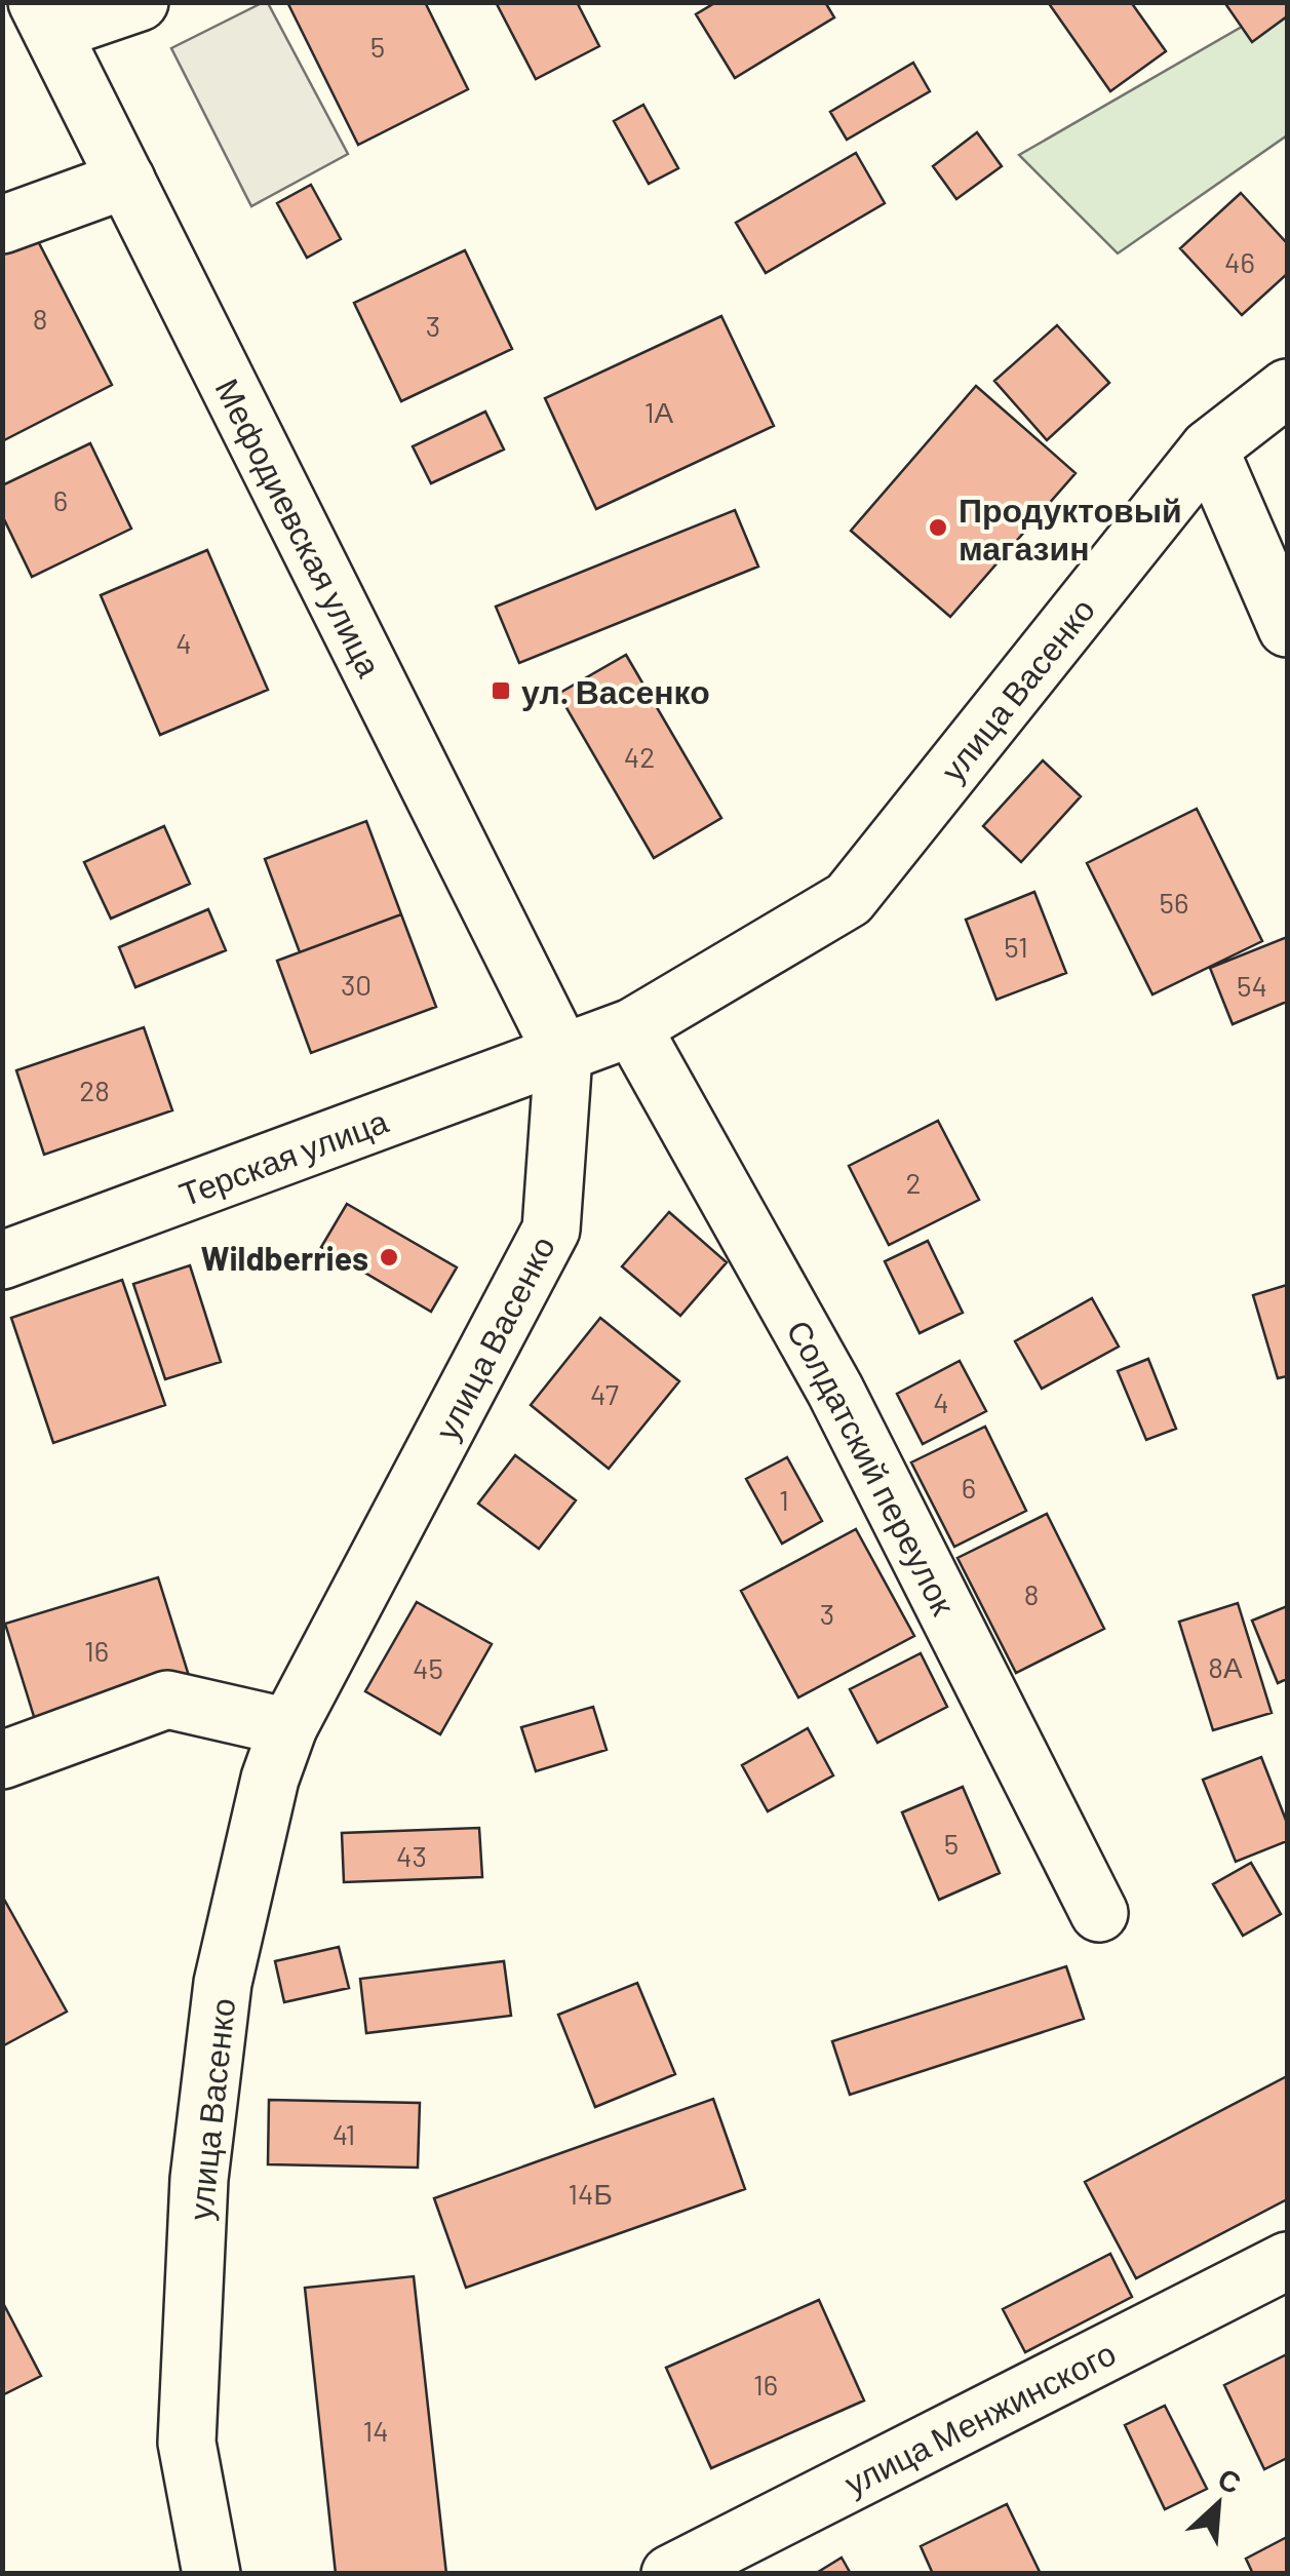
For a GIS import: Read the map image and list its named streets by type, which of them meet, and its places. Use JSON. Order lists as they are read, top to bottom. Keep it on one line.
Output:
{"streets":{"street":["Мефодиевская улица","улица Васенко","Терская улица","Солдатский переулок","улица Менжинского"]},"crossings":[["Мефодиевская улица","улица Васенко"],["Мефодиевская улица","Терская улица"],["улица Васенко","Терская улица"],["улица Васенко","Солдатский переулок"]],"places":{"other":["Продуктовый магазин","Wildberries"],"transit":["ул. Васенко"]},"house_numbers":["5","46","8","3","1А","6","4","42","56","51","30","54","28","2","47","4","6","1","8","3","16","8А","45","5","43","41","14Б","16","14"],"north":"top right"}
